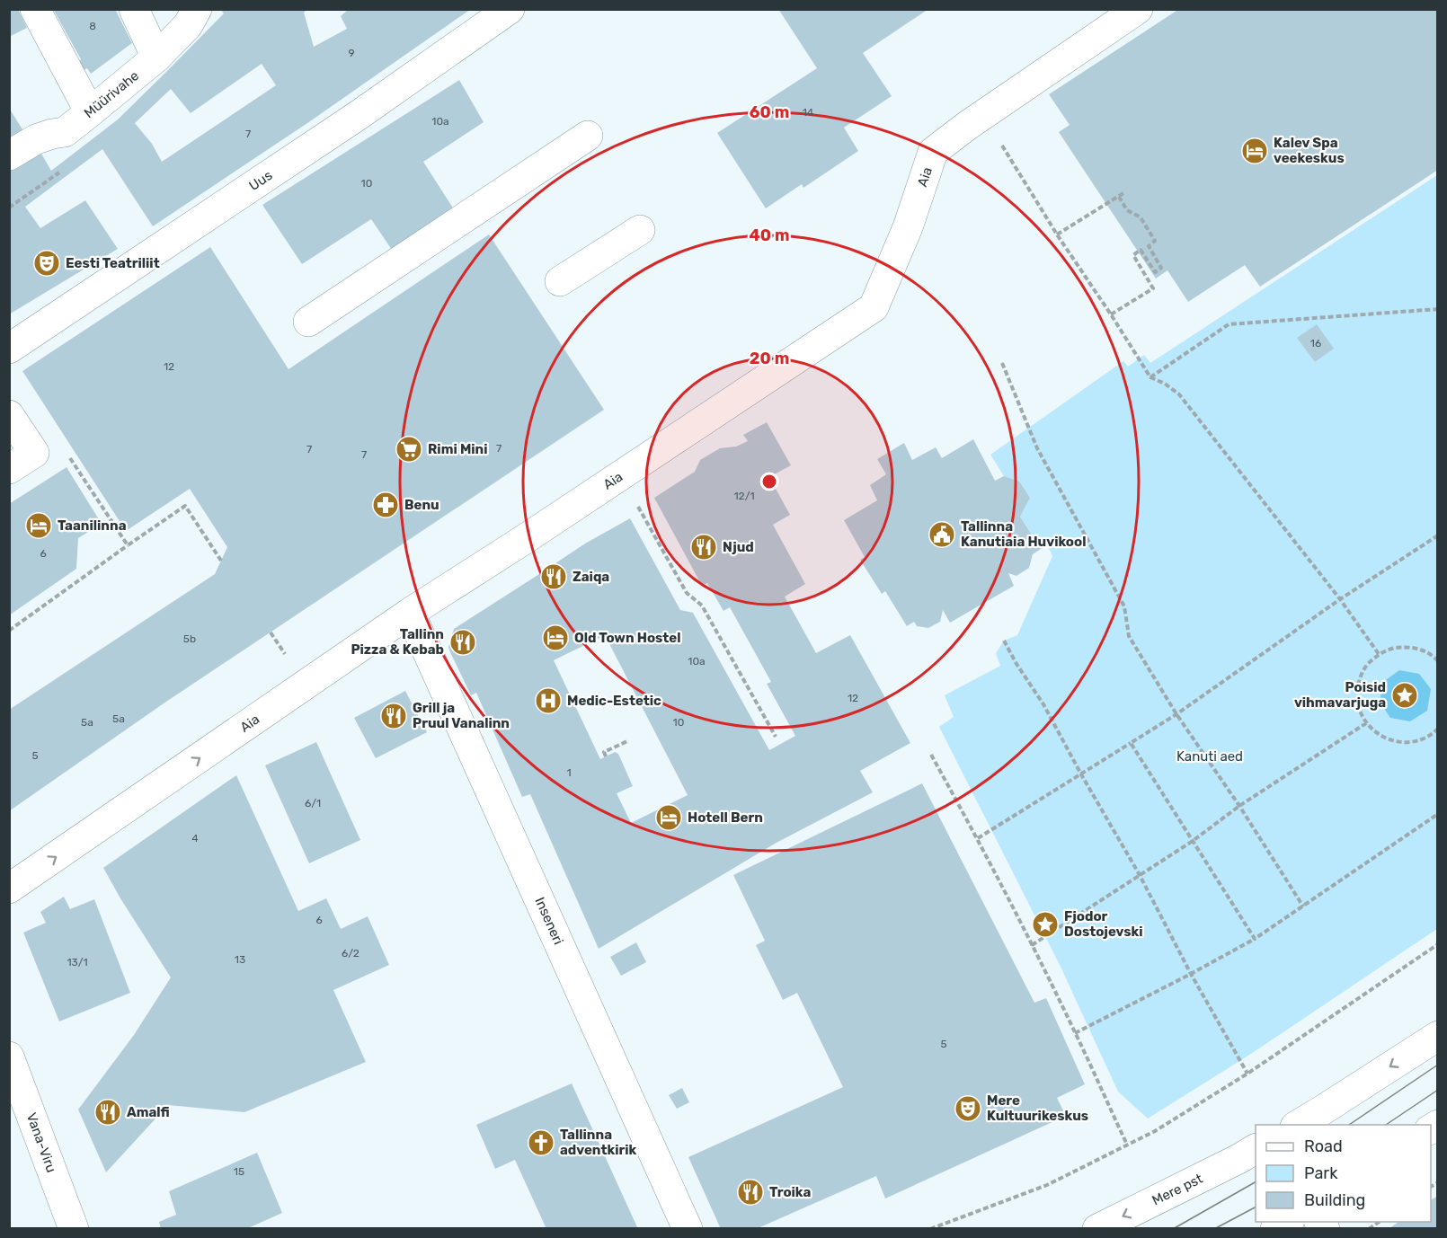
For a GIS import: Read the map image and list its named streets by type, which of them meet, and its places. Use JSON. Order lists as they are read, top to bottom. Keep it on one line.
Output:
{"streets":{"street":["Müürivahe","Aia","Uus","Inseneri","Vana-Viru","Mere pst"]},"crossings":[["Aia","Inseneri"]],"one_way":["Mere pst"],"parks":["Kanuti aed"],"places":{"hotel":["Kalev Spa veekeskus","Taanilinna","Old Town Hostel","Hotell Bern"],"theatre":["Eesti Teatriliit","Mere Kultuurikeskus"],"supermarket":["Rimi Mini"],"pharmacy":["Benu"],"public building":["Tallinna Kanutiaia Huvikool"],"restaurant":["Njud","Zaiqa","Tallinn Pizza & Kebab","Grill ja Pruul Vanalinn","Amalfi","Troika"],"place":["Poisid vihmavarjuga","Fjodor Dostojevski"],"hospital":["Medic-Estetic"],"church":["Tallinna adventkirik"]},"house_numbers":["8","9","14","10a","7","10","16","12","7","7","7","12/1","6","5b","10a","12","5a","5a","10","5","1","6/1","4","6","6/2","13","13/1","5","15"],"legend":["Road","Park","Building"],"rings":["60 m","40 m","20 m"]}
